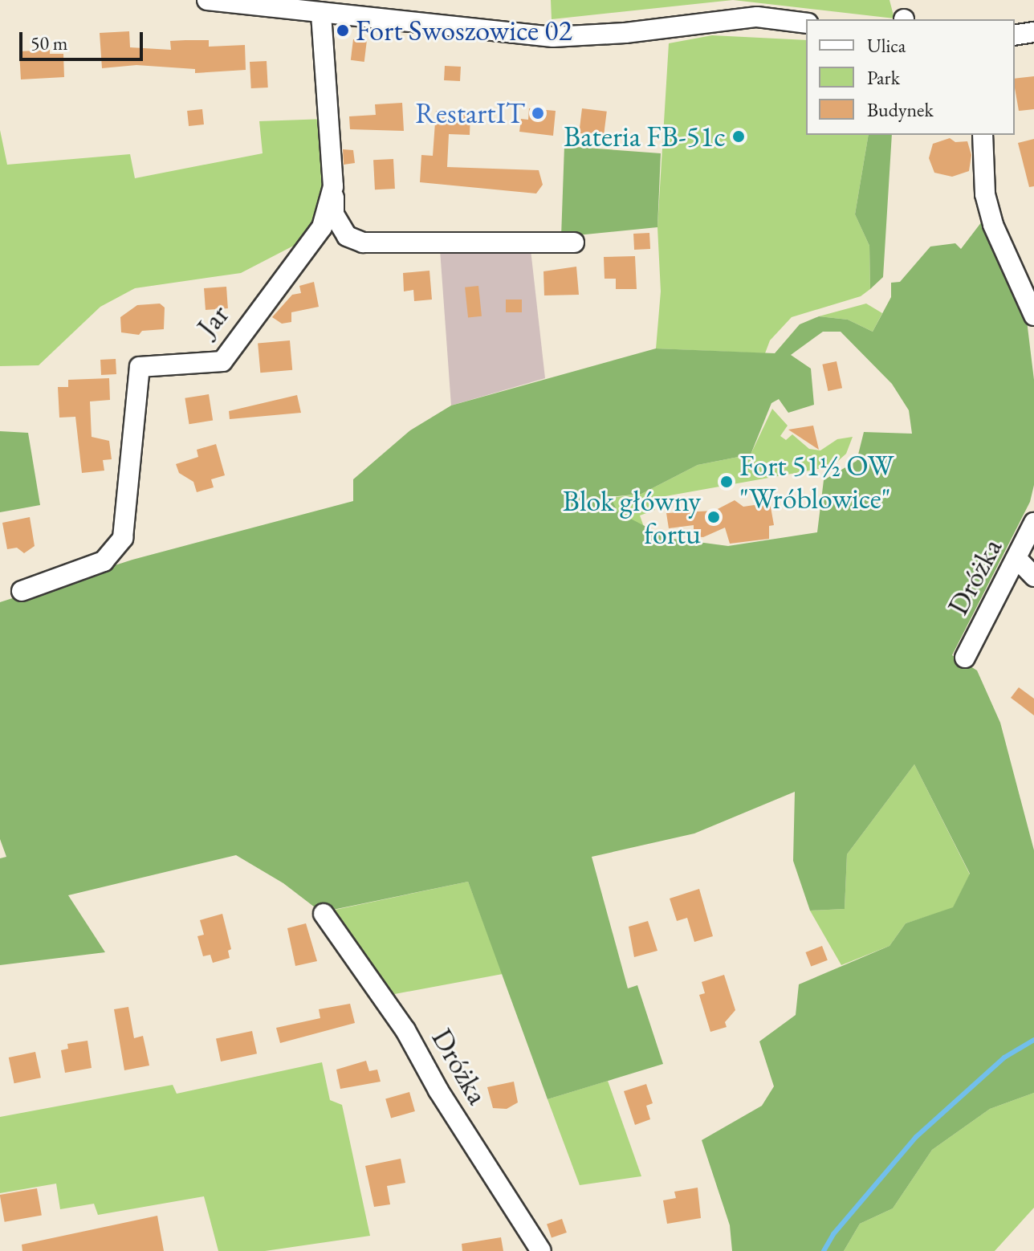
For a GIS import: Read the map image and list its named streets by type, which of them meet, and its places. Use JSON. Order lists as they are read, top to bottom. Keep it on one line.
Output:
{"streets":{"street":["Jar","Dróżka"]},"places":["Fort Swoszowice 02","RestartIT","Bateria FB-51c","Fort 51½ OW \"Wróblowice\"","Blok główny fortu"],"legend":["Ulica","Park","Budynek"],"scale_bar":"50 m"}
